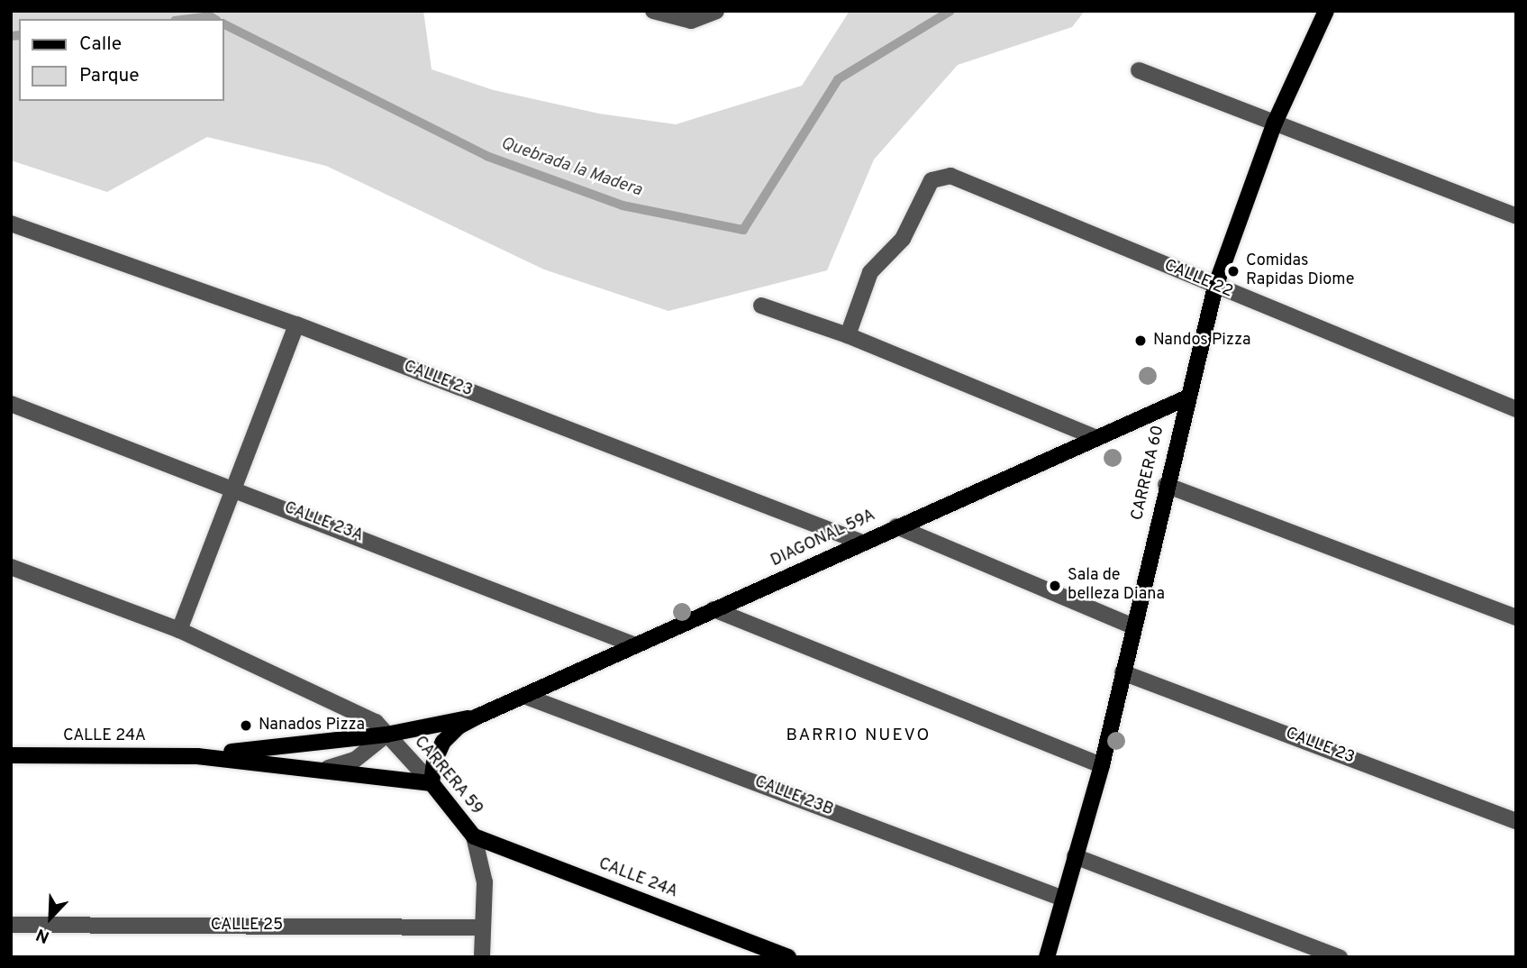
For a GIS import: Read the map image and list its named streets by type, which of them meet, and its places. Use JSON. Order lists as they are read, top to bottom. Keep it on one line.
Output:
{"streets":{"main road":["CARRERA 60","DIAGONAL 59A","CALLE 24A","CARRERA 59"],"street":["CALLE 22","CALLE 23","CALLE 23A","CALLE 23B","CALLE 25"]},"crossings":[["CALLE 22","CARRERA 60"],["CALLE 23","CARRERA 60"],["CALLE 23","DIAGONAL 59A"],["CARRERA 60","DIAGONAL 59A"],["CARRERA 60","CALLE 23B"],["CALLE 23A","DIAGONAL 59A"],["DIAGONAL 59A","CALLE 24A"],["DIAGONAL 59A","CARRERA 59"],["DIAGONAL 59A","CALLE 23B"],["CALLE 24A","CARRERA 59"],["CARRERA 59","CALLE 25"]],"districts":["BARRIO NUEVO"],"water":["Quebrada la Madera"],"places":["Comidas Rapidas Diome","Nandos Pizza","Sala de belleza Diana","Nanados Pizza"],"legend":["Calle","Parque"],"north":"bottom left"}
